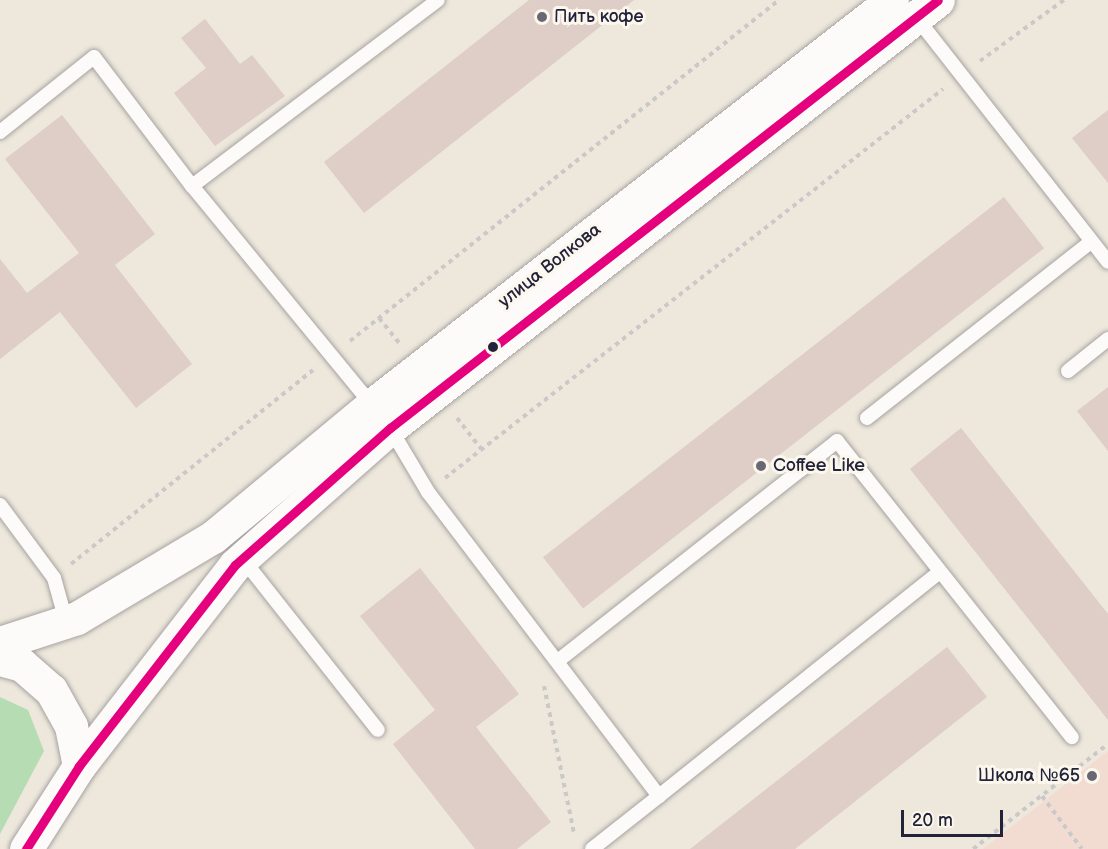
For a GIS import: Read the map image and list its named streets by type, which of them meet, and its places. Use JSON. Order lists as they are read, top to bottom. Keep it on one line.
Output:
{"streets":{"main road":["улица Волкова"]},"places":["Пить кофе","Coffee Like","Школа №65"],"scale_bar":"20 m"}
